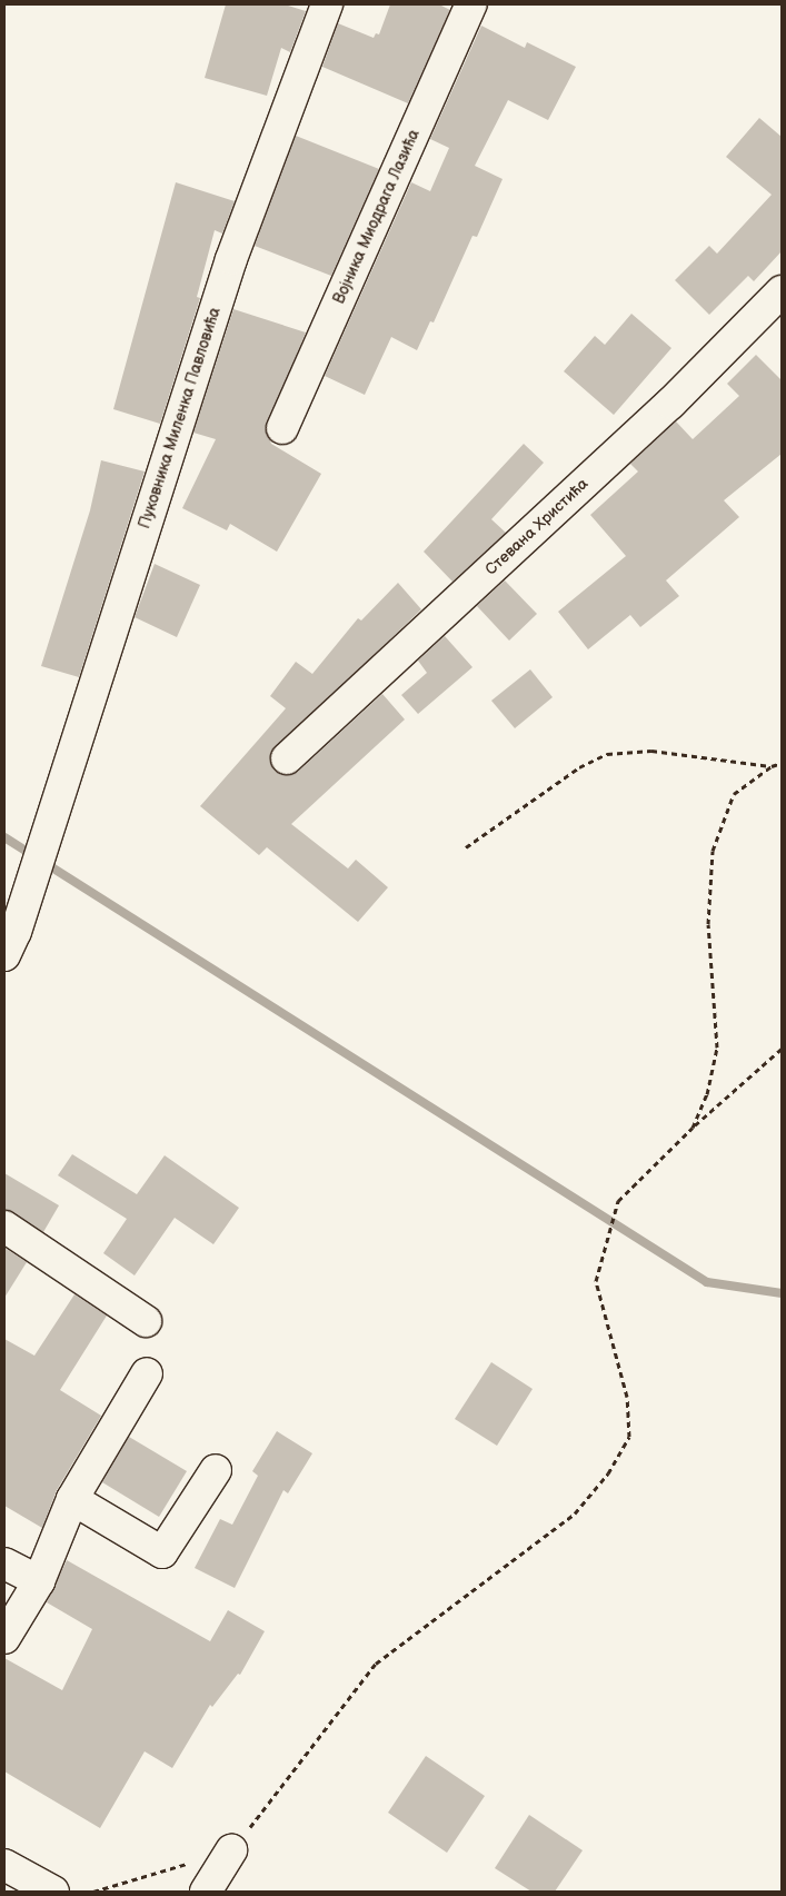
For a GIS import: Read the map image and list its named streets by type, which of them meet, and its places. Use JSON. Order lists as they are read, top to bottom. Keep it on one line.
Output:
{"streets":{"street":["Војника Миодрага Лазића","Пуковника Миленка Павловића","Стевана Христића"]}}
